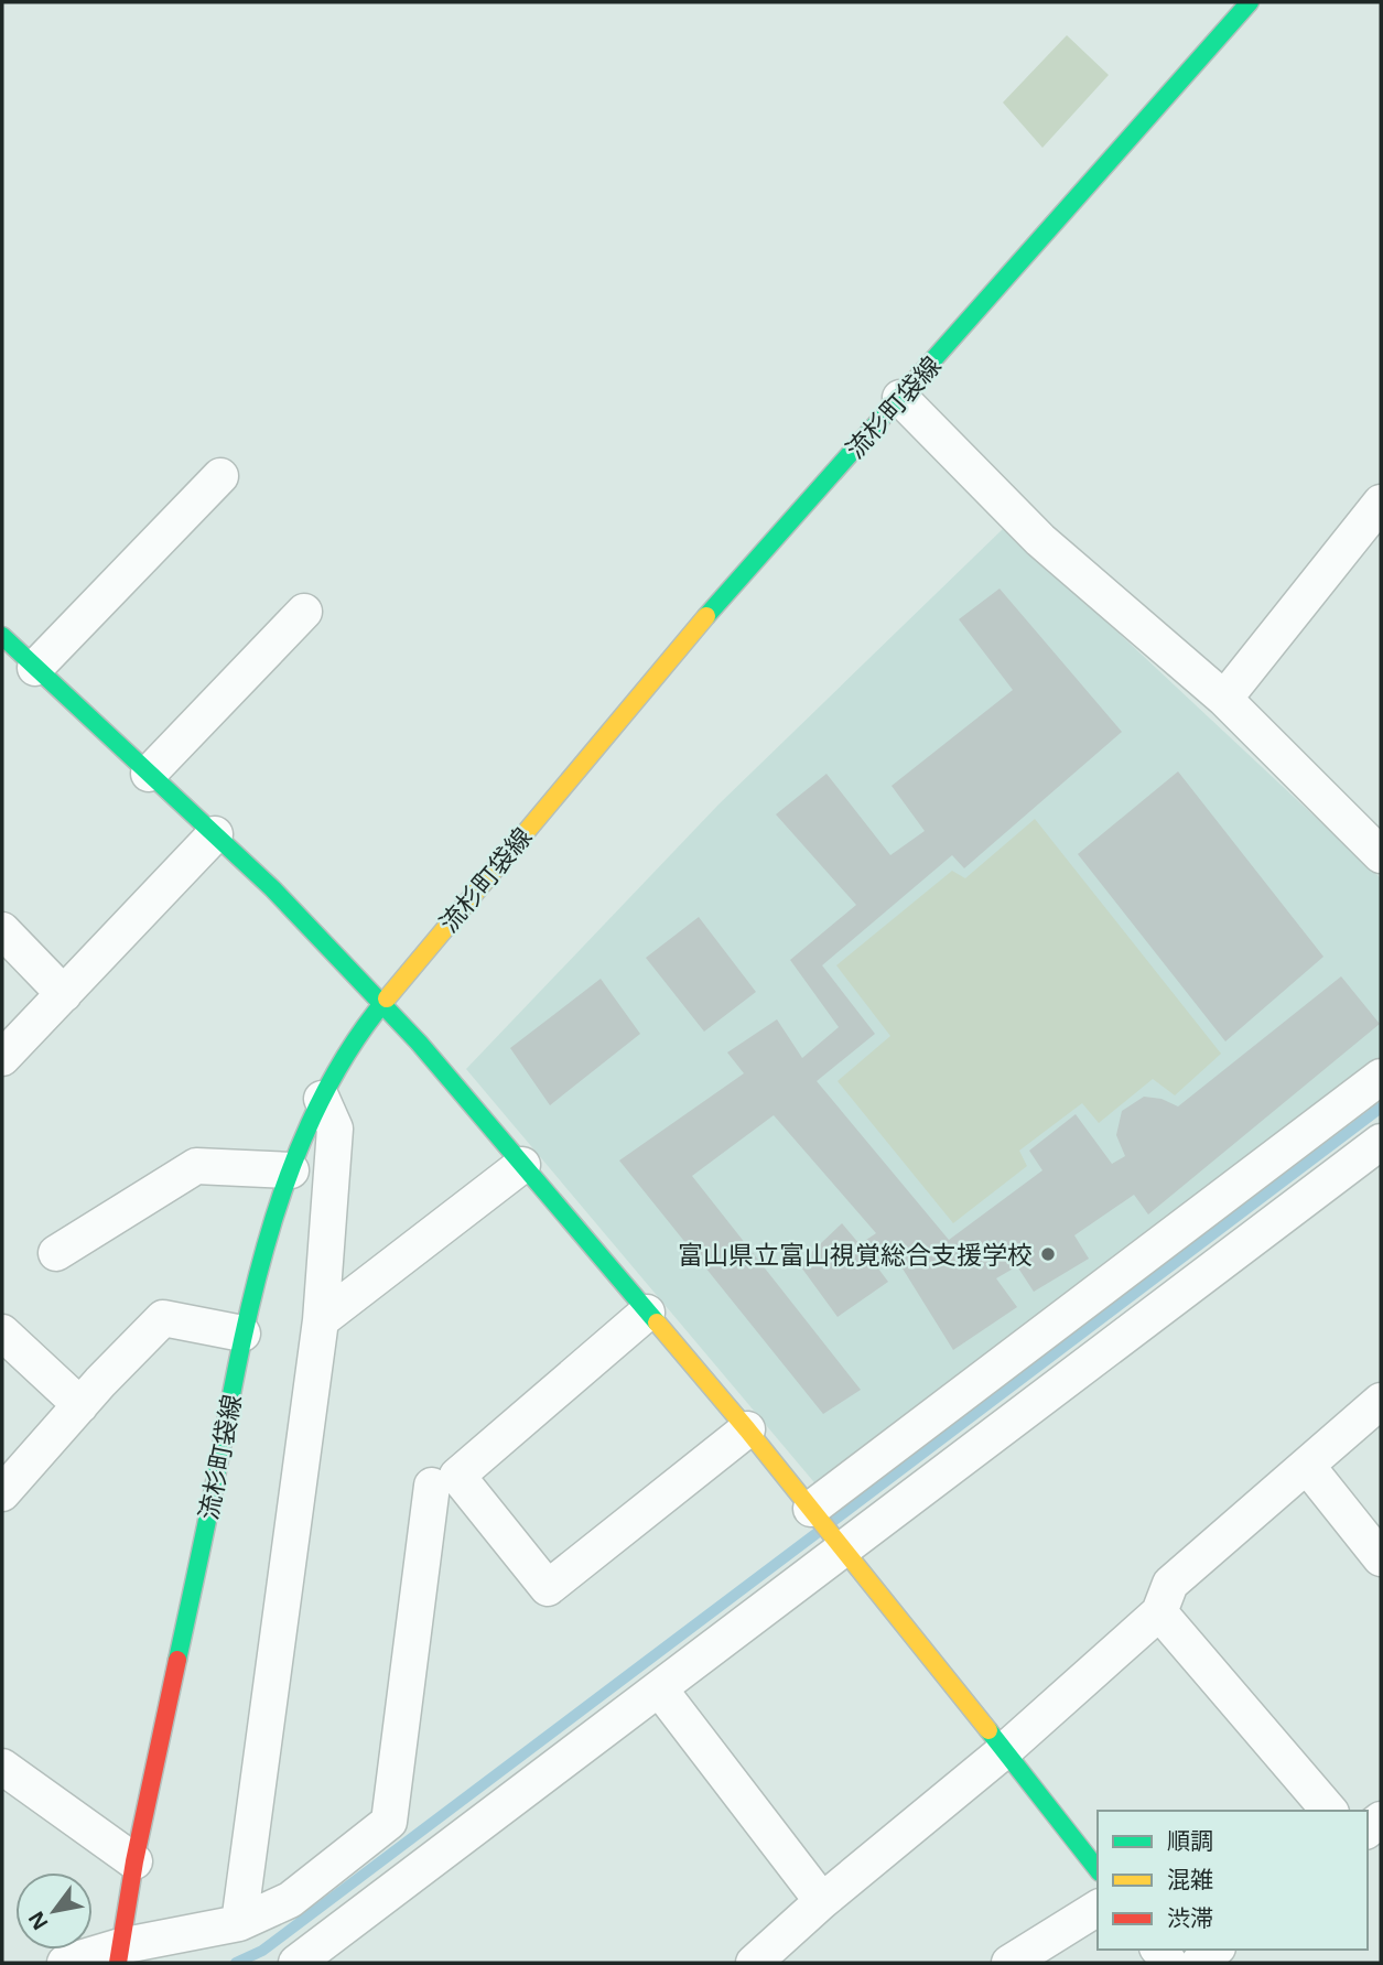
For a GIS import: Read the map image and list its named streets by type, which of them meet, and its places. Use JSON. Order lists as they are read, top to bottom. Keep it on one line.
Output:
{"streets":{"main road":["流杉町袋線"]},"places":["富山県立富山視覚総合支援学校"],"legend":["順調","混雑","渋滞"],"north":"bottom left"}
